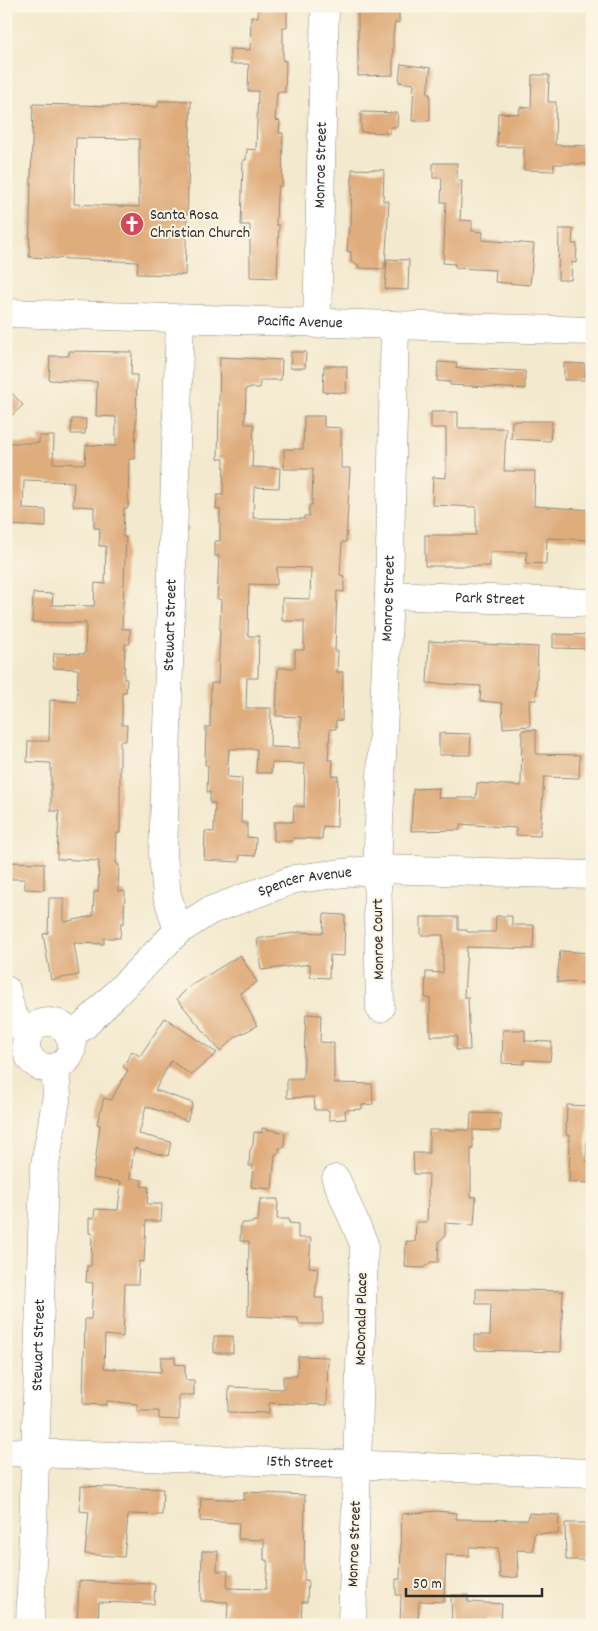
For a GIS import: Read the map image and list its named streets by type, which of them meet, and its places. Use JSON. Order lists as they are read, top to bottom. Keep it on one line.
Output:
{"streets":{"street":["Monroe Street","Pacific Avenue","Park Street","Stewart Street","Spencer Avenue","Monroe Court","McDonald Place","15th Street"]},"crossings":[["Monroe Street","Pacific Avenue"],["Monroe Street","Park Street"],["Monroe Street","Spencer Avenue"],["Monroe Street","Monroe Court"],["Monroe Street","McDonald Place"],["Monroe Street","15th Street"],["Pacific Avenue","Stewart Street"],["Stewart Street","Spencer Avenue"],["Stewart Street","15th Street"],["Spencer Avenue","Monroe Court"],["McDonald Place","15th Street"]],"places":{"church":["Santa Rosa Christian Church"]},"scale_bar":"50 m"}
